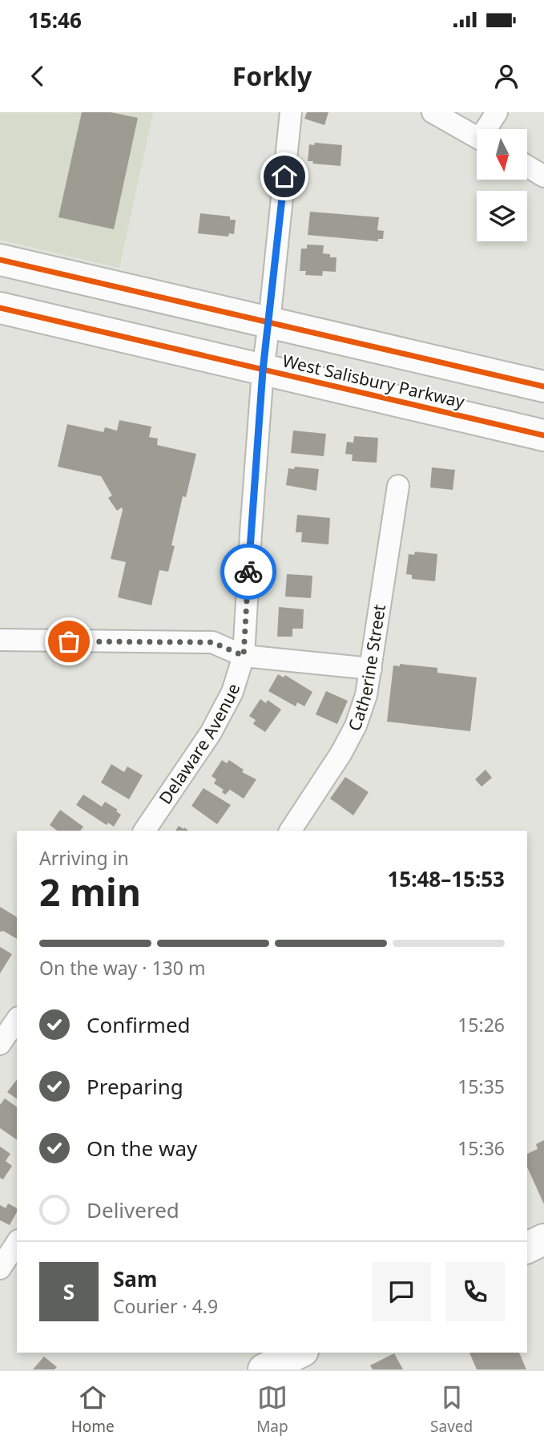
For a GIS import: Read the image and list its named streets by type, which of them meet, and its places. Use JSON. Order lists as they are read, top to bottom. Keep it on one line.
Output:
{"streets":{"main road":["West Salisbury Parkway"],"street":["Catherine Street","Delaware Avenue"]},"crossings":[["West Salisbury Parkway","Delaware Avenue"]],"north":"bottom","page":{"status":"15:46","header":"Forkly","heading":["2 min","Arriving in","15:48–15:53"],"panel":["Sam","Courier · 4.9"],"bar":"On the way · 130 m","list":[["Confirmed","15:26"],["Preparing","15:35"],["On the way","15:36"],"Delivered"],"round":"S","tabs":["Home","Map","Saved"]}}
